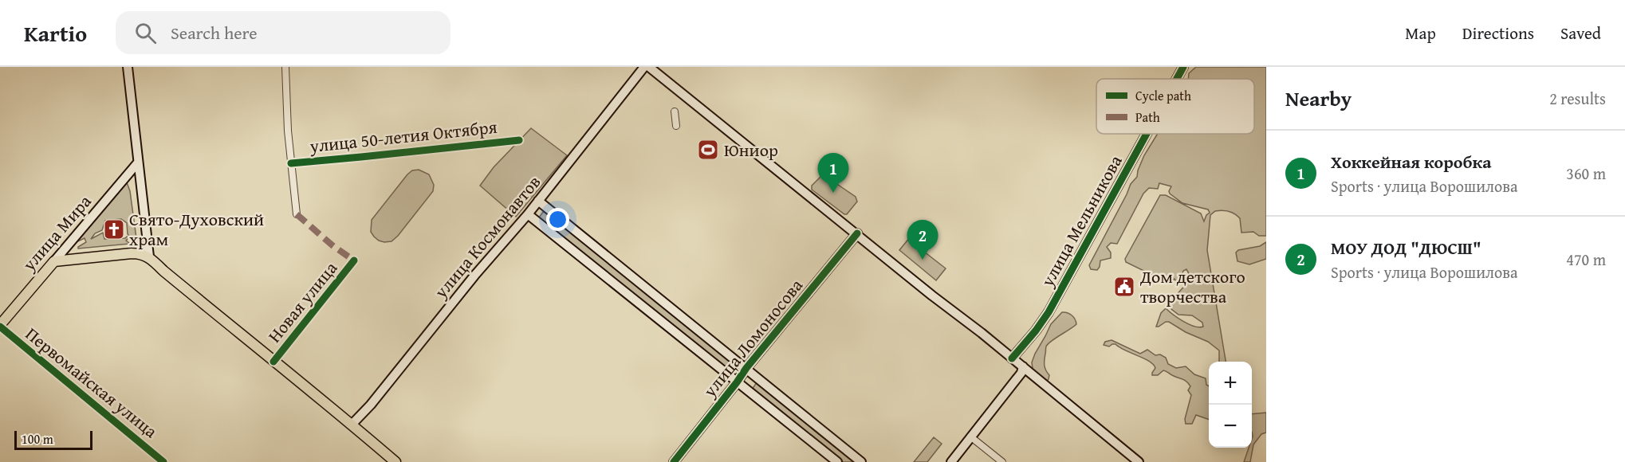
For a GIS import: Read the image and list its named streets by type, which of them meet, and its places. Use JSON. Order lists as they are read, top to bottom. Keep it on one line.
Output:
{"streets":{"main road":["улица Мельникова","улица Мира","улица Космонавтов","улица Ломоносова"],"street":["улица 50-летия Октября","Новая улица","Первомайская улица"]},"crossings":[["улица Мира","Первомайская улица"]],"places":{"sports":["Юниор"],"church":["Свято-Духовский храм"],"public building":["Дом детского творчества"]},"legend":["Cycle path","Path"],"scale_bar":"100 m","page":{"header":"Kartio","search":"Search here","nav":["Map","Directions","Saved"],"heading":["Nearby","2 results"],"list":[{"mark":"1","name":"Хоккейная коробка","note":"Sports · улица Ворошилова","value":"360 m"},{"mark":"2","name":"МОУ ДОД \"ДЮСШ\"","note":"Sports · улица Ворошилова","value":"470 m"}],"pins":["1","2"],"map_buttons":["+","−"],"scale":"100 m"}}
